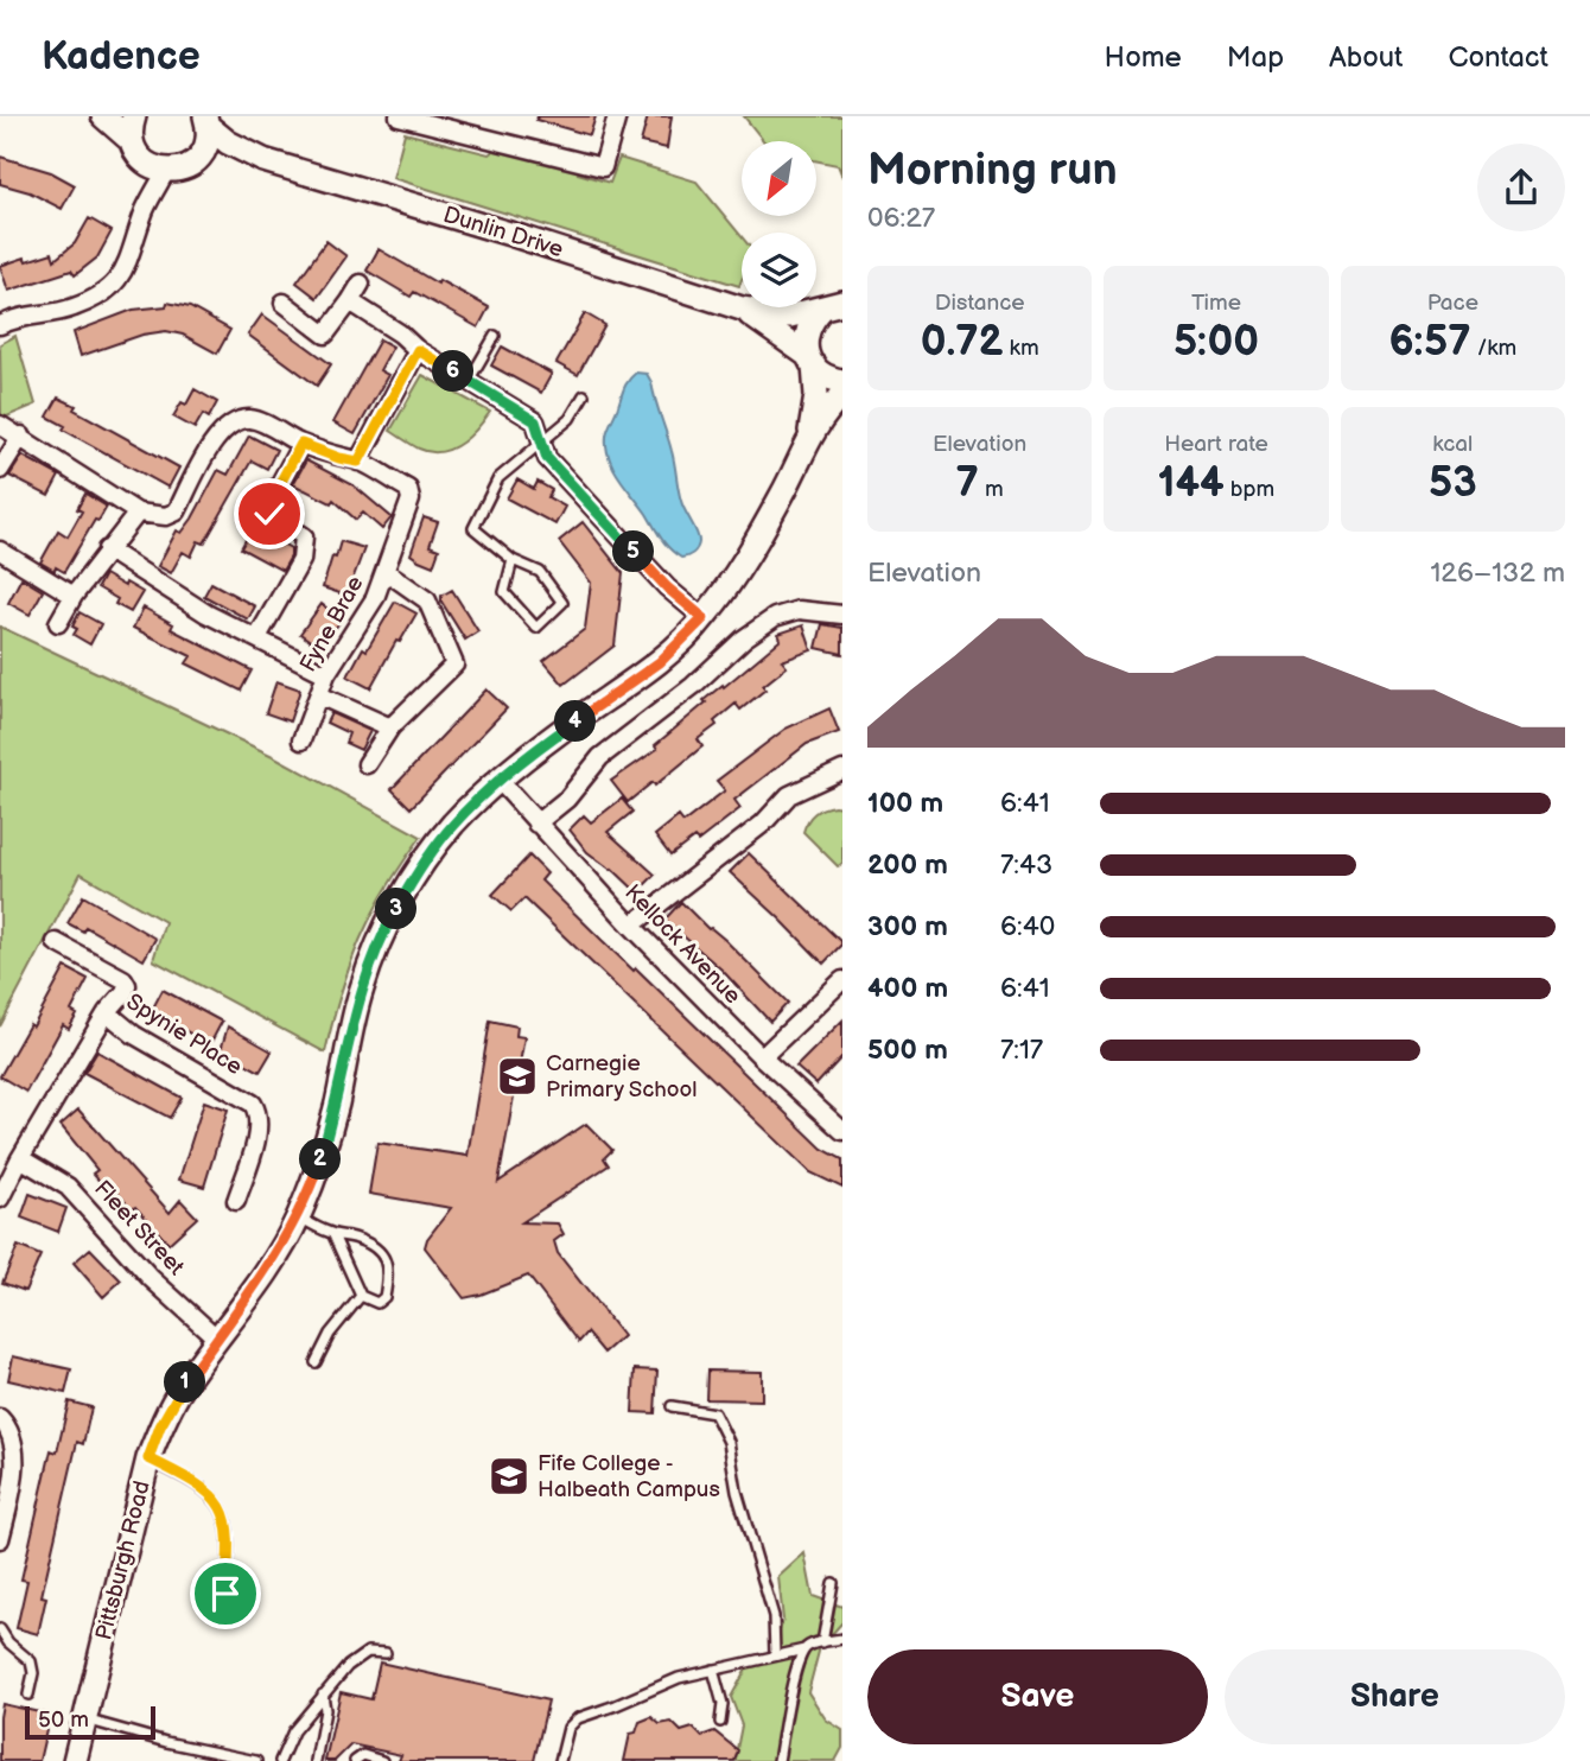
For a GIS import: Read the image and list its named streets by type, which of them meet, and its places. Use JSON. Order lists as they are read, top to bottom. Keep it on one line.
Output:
{"streets":{"street":["Dunlin Drive","Fyne Brae","Kellock Avenue","Spynie Place","Fleet Street","Pittsburgh Road"]},"crossings":[["Kellock Avenue","Pittsburgh Road"],["Fleet Street","Pittsburgh Road"]],"places":{"school or university":["Carnegie Primary School","Fife College - Halbeath Campus"]},"scale_bar":"50 m","north":"bottom left","page":{"header":"Kadence","nav":["Home","Map","About","Contact"],"heading":["Morning run","06:27"],"stats":[["Distance","0.72 km"],["Time","5:00"],["Pace","6:57 /km"],["Elevation","7 m"],["Heart rate","144 bpm"],["kcal","53"]],"pins":["6","5","4","3","2","1"],"chart":["Elevation","126–132 m"],"list":[{"name":"100 m","note":"6:41"},{"name":"200 m","note":"7:43"},{"name":"300 m","note":"6:40"},{"name":"400 m","note":"6:41"},{"name":"500 m","note":"7:17"}],"buttons":["Save","Share"],"scale":"50 m"}}
